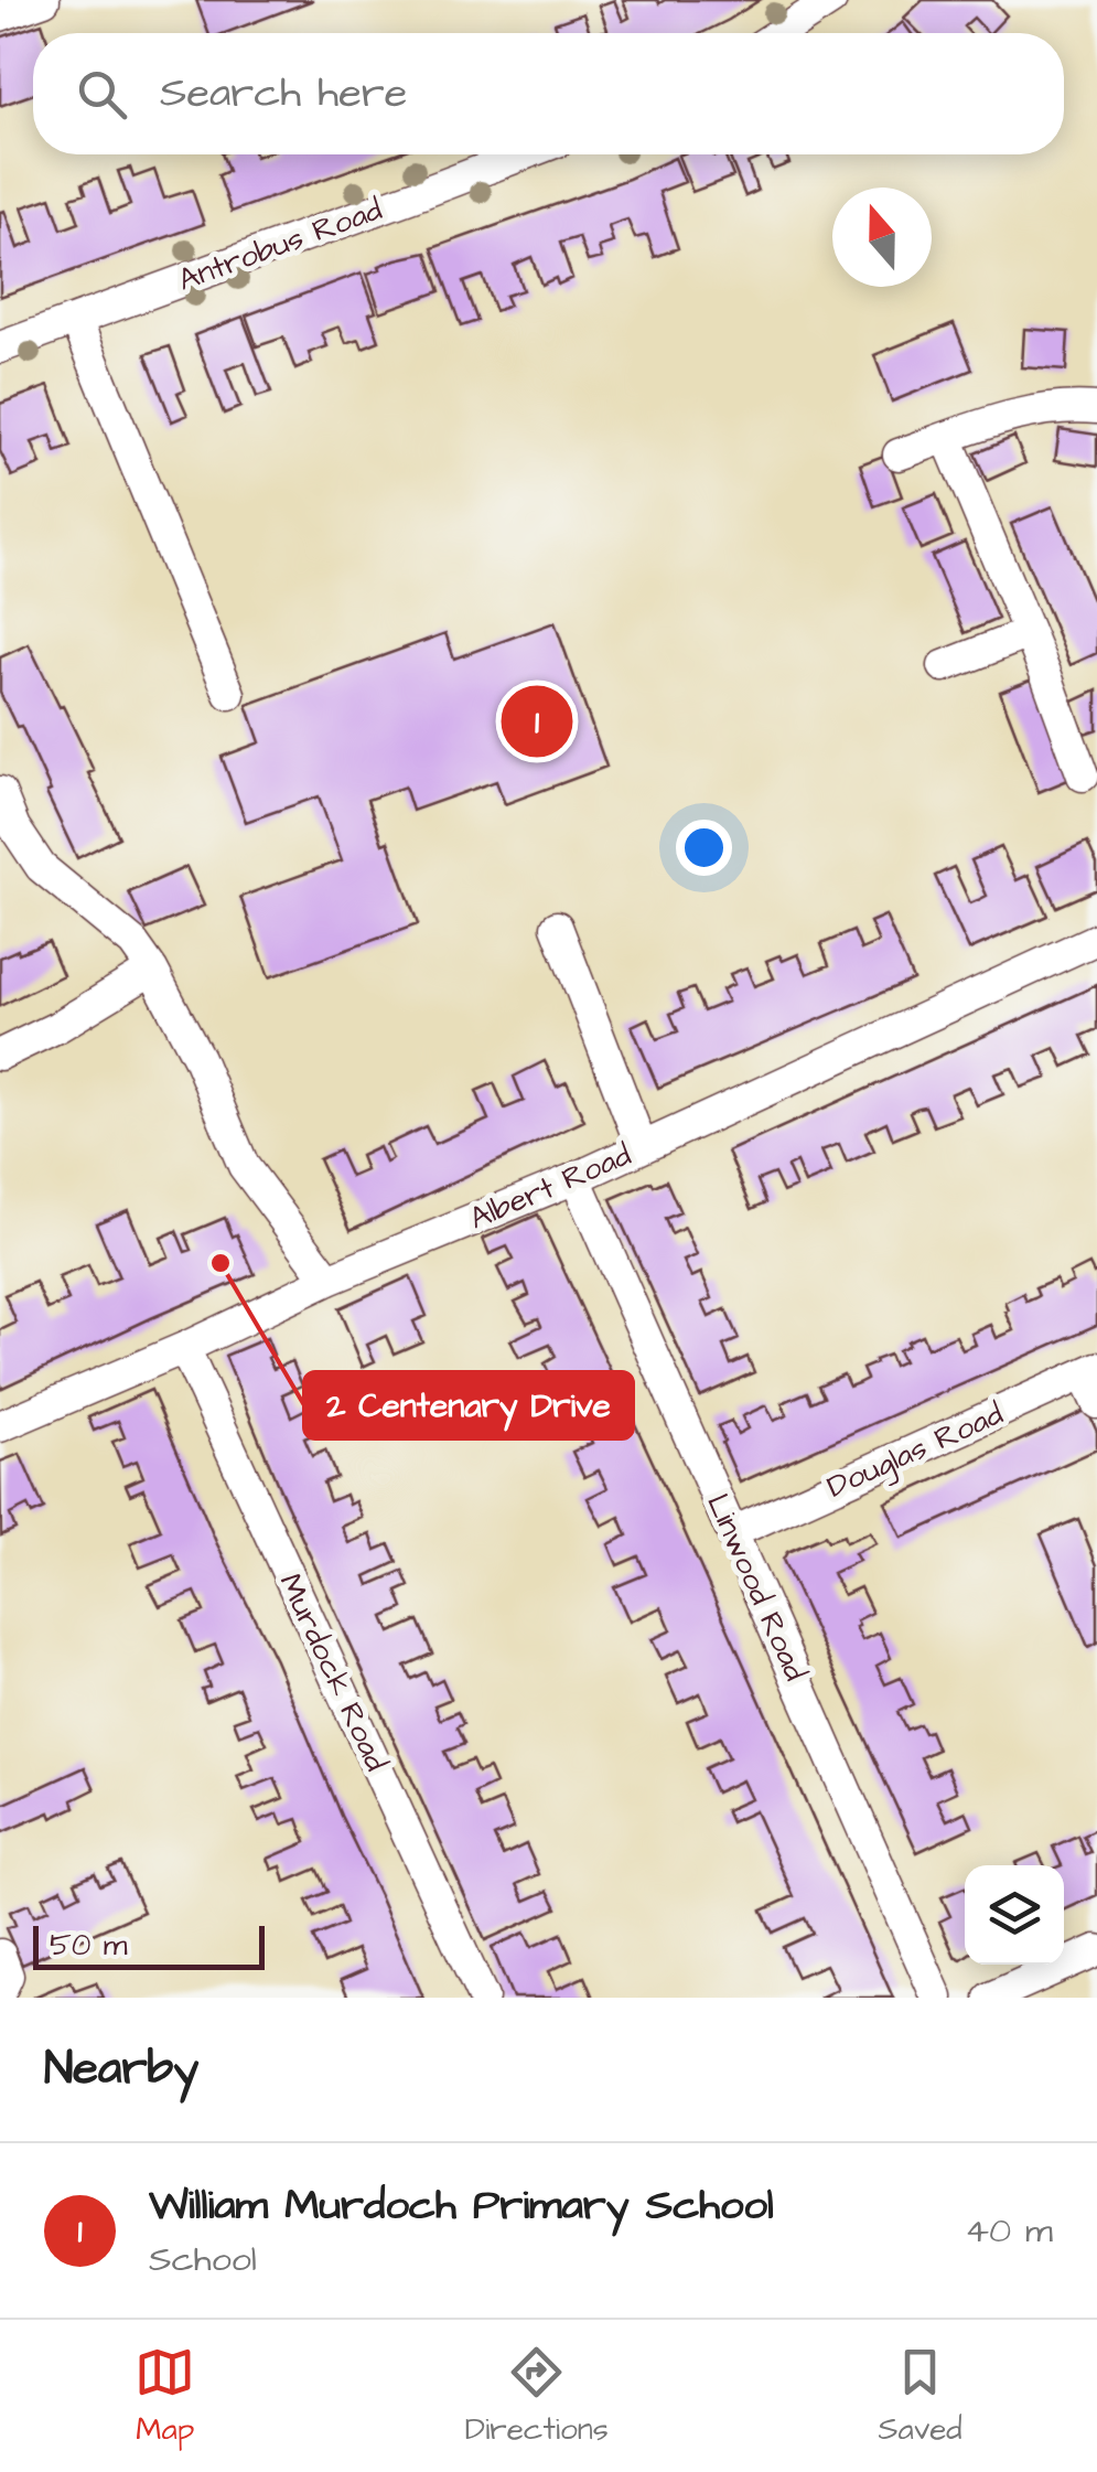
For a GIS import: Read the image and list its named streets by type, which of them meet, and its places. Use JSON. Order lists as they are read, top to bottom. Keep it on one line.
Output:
{"streets":{"street":["Antrobus Road","Albert Road","Douglas Road","Linwood Road","Murdock Road"]},"crossings":[["Albert Road","Linwood Road"],["Albert Road","Murdock Road"],["Douglas Road","Linwood Road"]],"places":["2 Centenary Drive"],"scale_bar":"50 m","north":"top","page":{"search":"Search here","pins":"1","scale":"50 m","heading":"Nearby","list":[{"mark":"1","name":"William Murdoch Primary School","note":"School","value":"40 m"}],"nav":["Map","Directions","Saved"]}}
